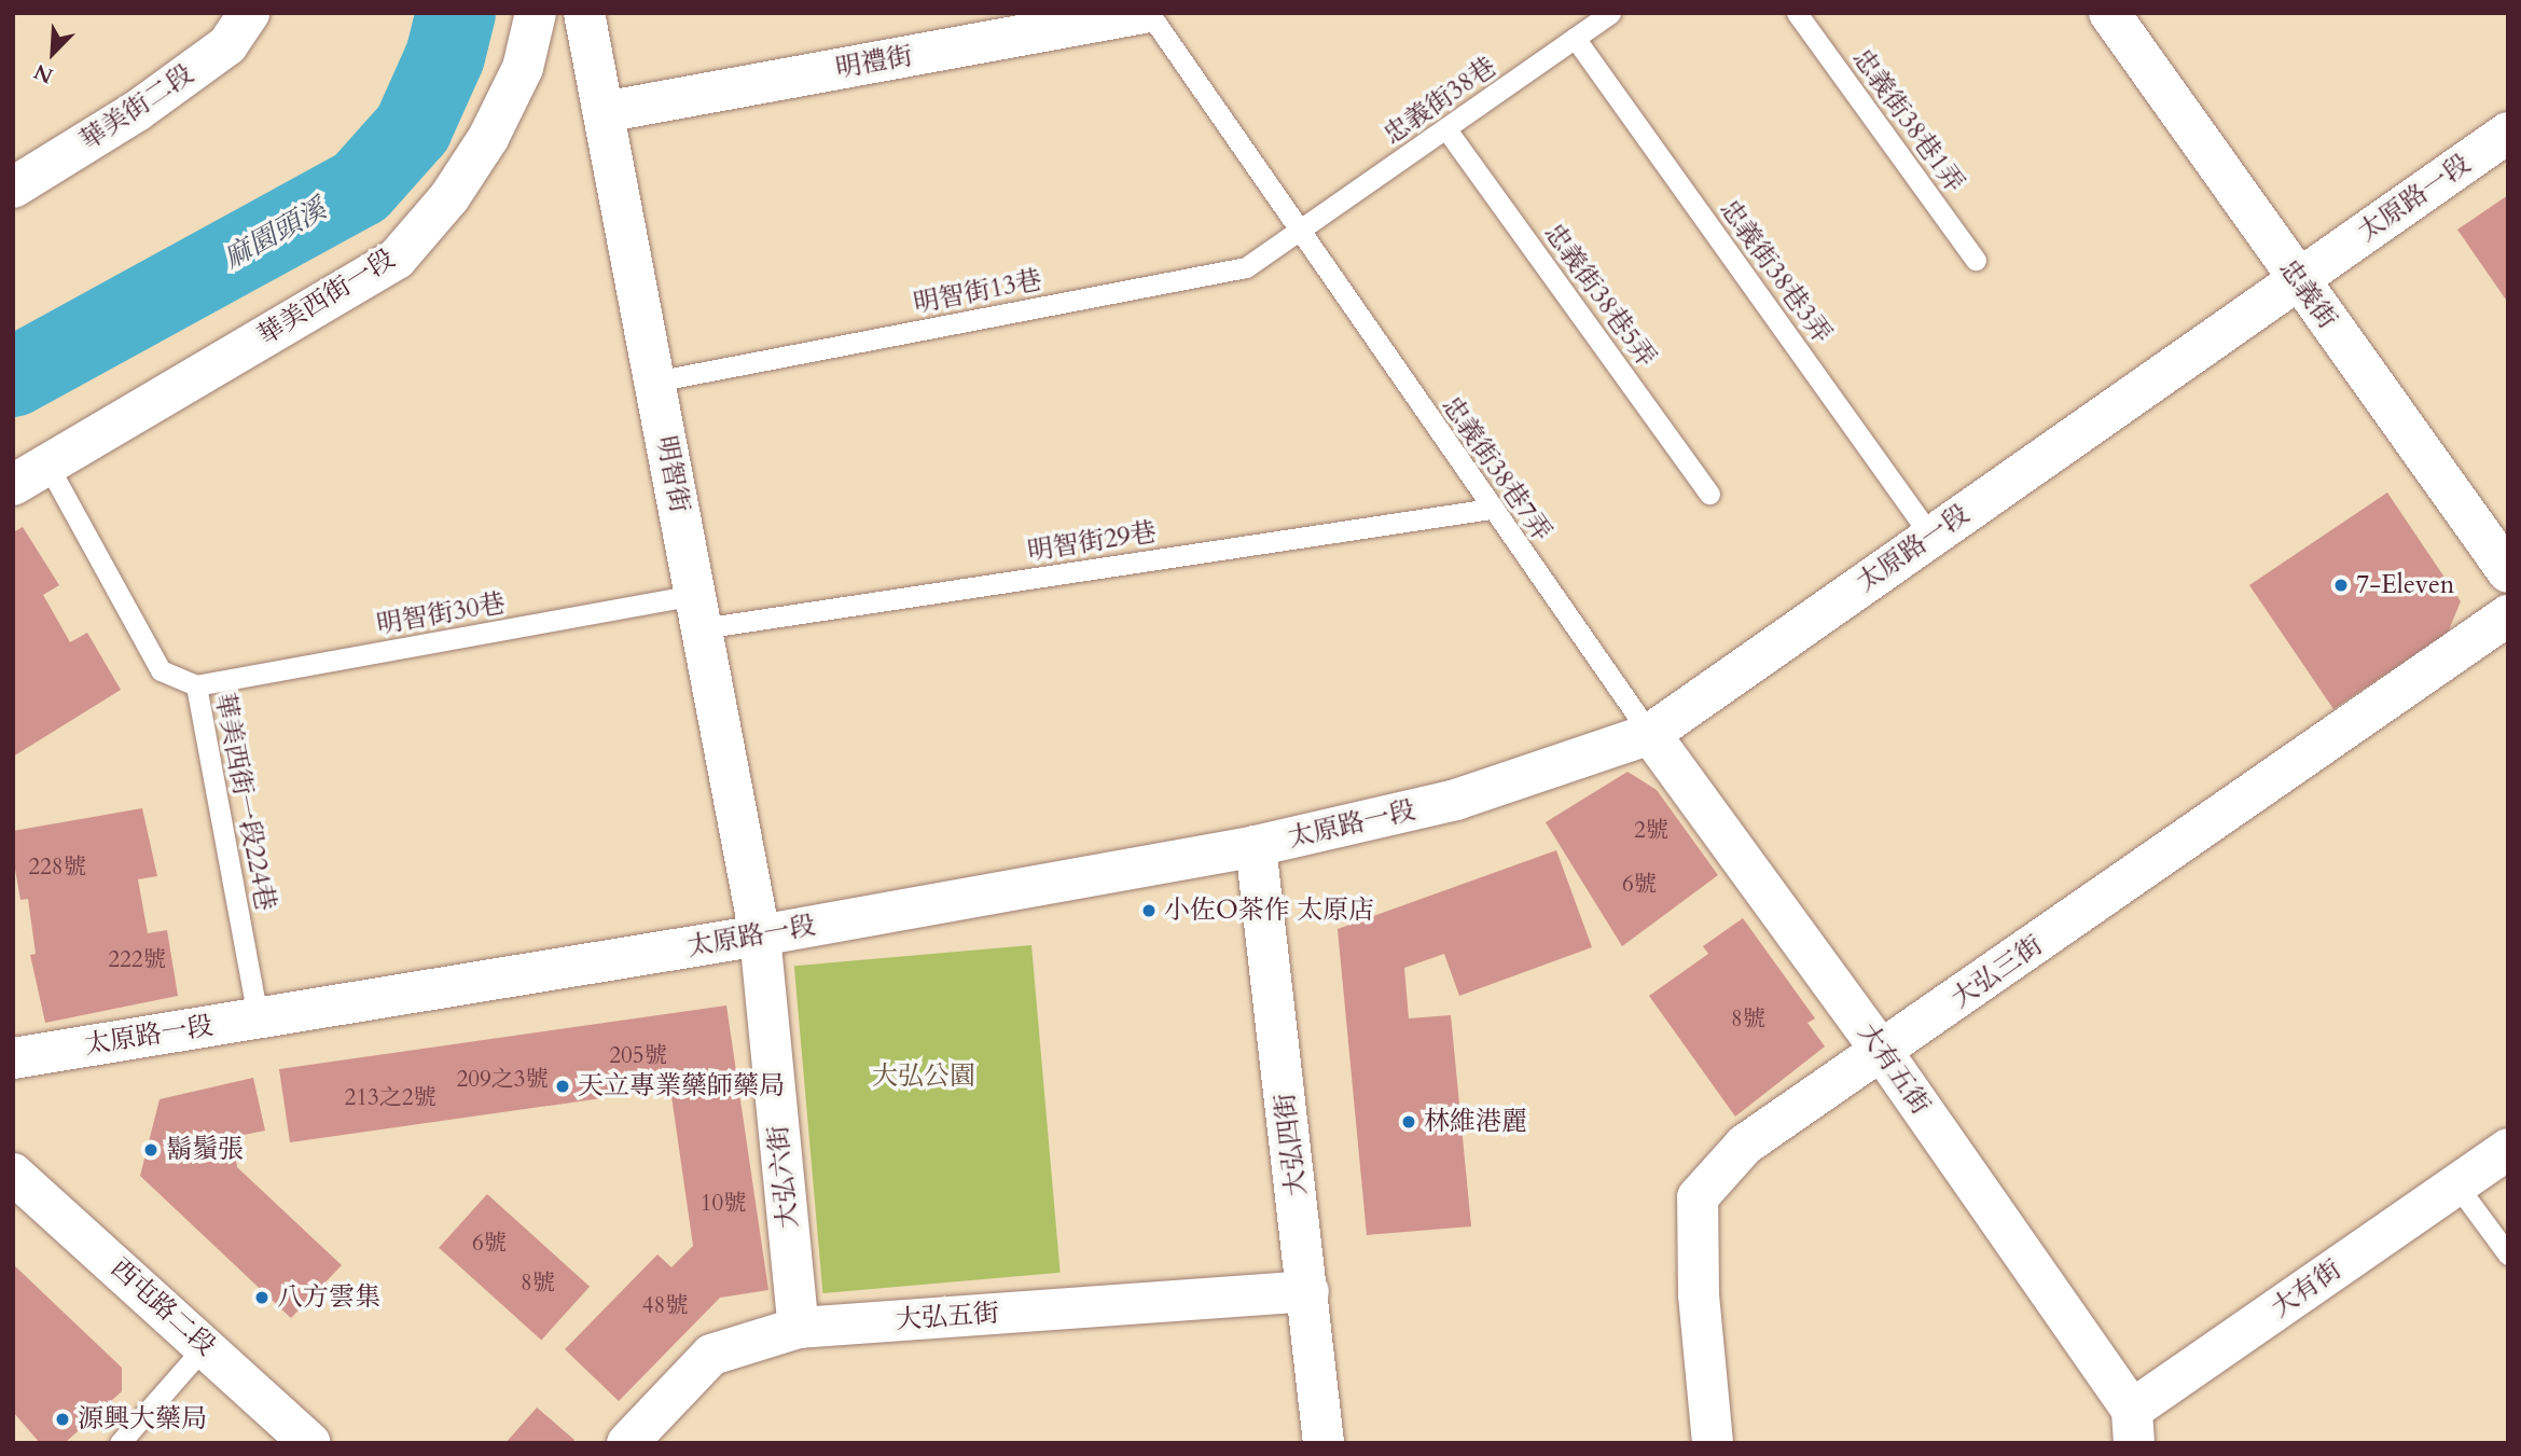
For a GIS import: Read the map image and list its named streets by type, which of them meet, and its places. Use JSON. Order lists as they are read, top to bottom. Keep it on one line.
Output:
{"streets":{"street":["明禮街","華美街二段","太原路一段","忠義街","華美西街一段","明智街","大弘三街","大有五街","大弘四街","大弘六街","大有街","西屯路二段","大弘五街"],"lane":["忠義街38巷","忠義街38巷1弄","忠義街38巷3弄","明智街13巷","忠義街38巷5弄","忠義街38巷7弄","明智街29巷","明智街30巷","華美西街一段224巷"]},"crossings":[["明禮街","忠義街38巷7弄"],["明禮街","明智街"],["忠義街38巷","忠義街38巷3弄"],["忠義街38巷","明智街13巷"],["忠義街38巷","忠義街38巷5弄"],["忠義街38巷","忠義街38巷7弄"],["太原路一段","忠義街38巷3弄"],["太原路一段","忠義街"],["太原路一段","忠義街38巷7弄"],["太原路一段","明智街"],["太原路一段","華美西街一段224巷"],["太原路一段","大有五街"],["太原路一段","大弘四街"],["太原路一段","大弘六街"],["明智街13巷","忠義街38巷7弄"],["明智街13巷","明智街"],["華美西街一段","華美西街一段224巷"],["忠義街38巷7弄","明智街29巷"],["忠義街38巷7弄","大有五街"],["明智街","明智街29巷"],["明智街","明智街30巷"],["明智街","大弘六街"],["明智街29巷","明智街30巷"],["明智街30巷","華美西街一段224巷"],["大弘三街","大有五街"],["大有五街","大有街"],["大弘四街","大弘五街"],["大弘六街","大弘五街"]],"water":["麻園頭溪"],"parks":["大弘公園"],"places":["7-Eleven","小佐O茶作 太原店","天立專業藥師藥局","林維港麗","鬍鬚張","八方雲集","源興大藥局"],"house_numbers":["2號","228號","6號","222號","8號","205號","209之3號","213之2號","10號","6號","8號","48號"],"north":"bottom left"}
